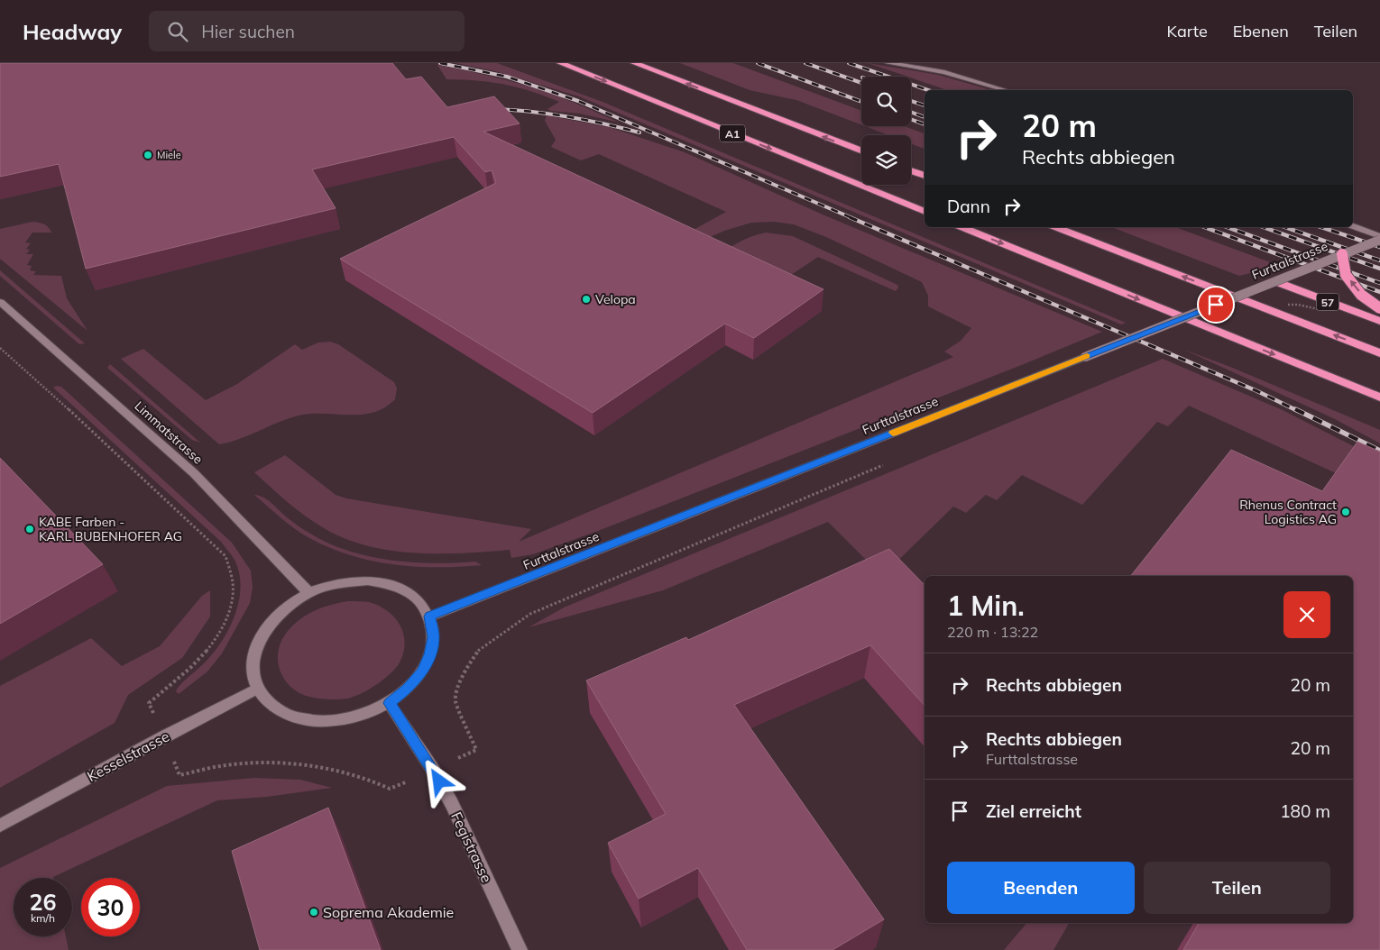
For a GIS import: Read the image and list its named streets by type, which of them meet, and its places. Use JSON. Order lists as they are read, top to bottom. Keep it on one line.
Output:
{"streets":{"highway":["A1","57"],"main road":["Furttalstrasse","Limmatstrasse","Kesselstrasse","Fegistrasse"]},"crossings":[["Furttalstrasse","57"],["Furttalstrasse","Limmatstrasse"],["Furttalstrasse","Kesselstrasse"],["Furttalstrasse","Fegistrasse"],["Limmatstrasse","Kesselstrasse"],["Limmatstrasse","Fegistrasse"],["Kesselstrasse","Fegistrasse"]],"places":["Miele","Velopa","Rhenus Contract Logistics AG","KABE Farben - KARL BUBENHOFER AG","Soprema Akademie"],"page":{"header":"Headway","search":"Hier suchen","nav":["Karte","Ebenen","Teilen"],"turn":["20 m","Rechts abbiegen"],"then":"Dann","heading":["1 Min.","220 m · 13:22"],"list":[{"name":"Rechts abbiegen","value":"20 m"},{"name":"Rechts abbiegen","note":"Furttalstrasse","value":"20 m"},{"name":"Ziel erreicht","value":"180 m"}],"buttons":["Beenden","Teilen"],"speed":"26 km/h","limit":"30"}}
